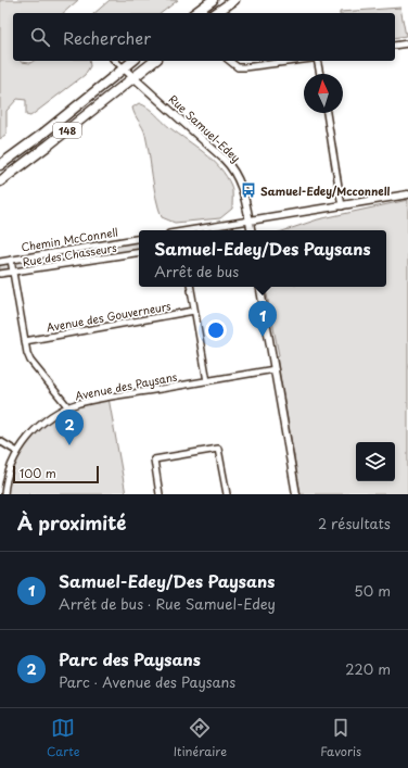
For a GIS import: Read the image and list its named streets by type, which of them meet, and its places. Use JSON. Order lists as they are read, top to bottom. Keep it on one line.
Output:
{"streets":{"highway":["148"],"street":["Rue Samuel-Edey","Chemin McConnell","Rue des Chasseurs","Avenue des Gouverneurs","Avenue des Paysans"]},"crossings":[["Rue Samuel-Edey","148"]],"places":{"bus stop":["Samuel-Edey/Mcconnell"]},"scale_bar":"100 m","north":"top","page":{"search":"Rechercher","popup":["Samuel-Edey/Des Paysans","Arrêt de bus"],"pins":["1","2"],"scale":"100 m","heading":["À proximité","2 résultats"],"list":[{"mark":"1","name":"Samuel-Edey/Des Paysans","note":"Arrêt de bus · Rue Samuel-Edey","value":"50 m"},{"mark":"2","name":"Parc des Paysans","note":"Parc · Avenue des Paysans","value":"220 m"}],"nav":["Carte","Itinéraire","Favoris"]}}
